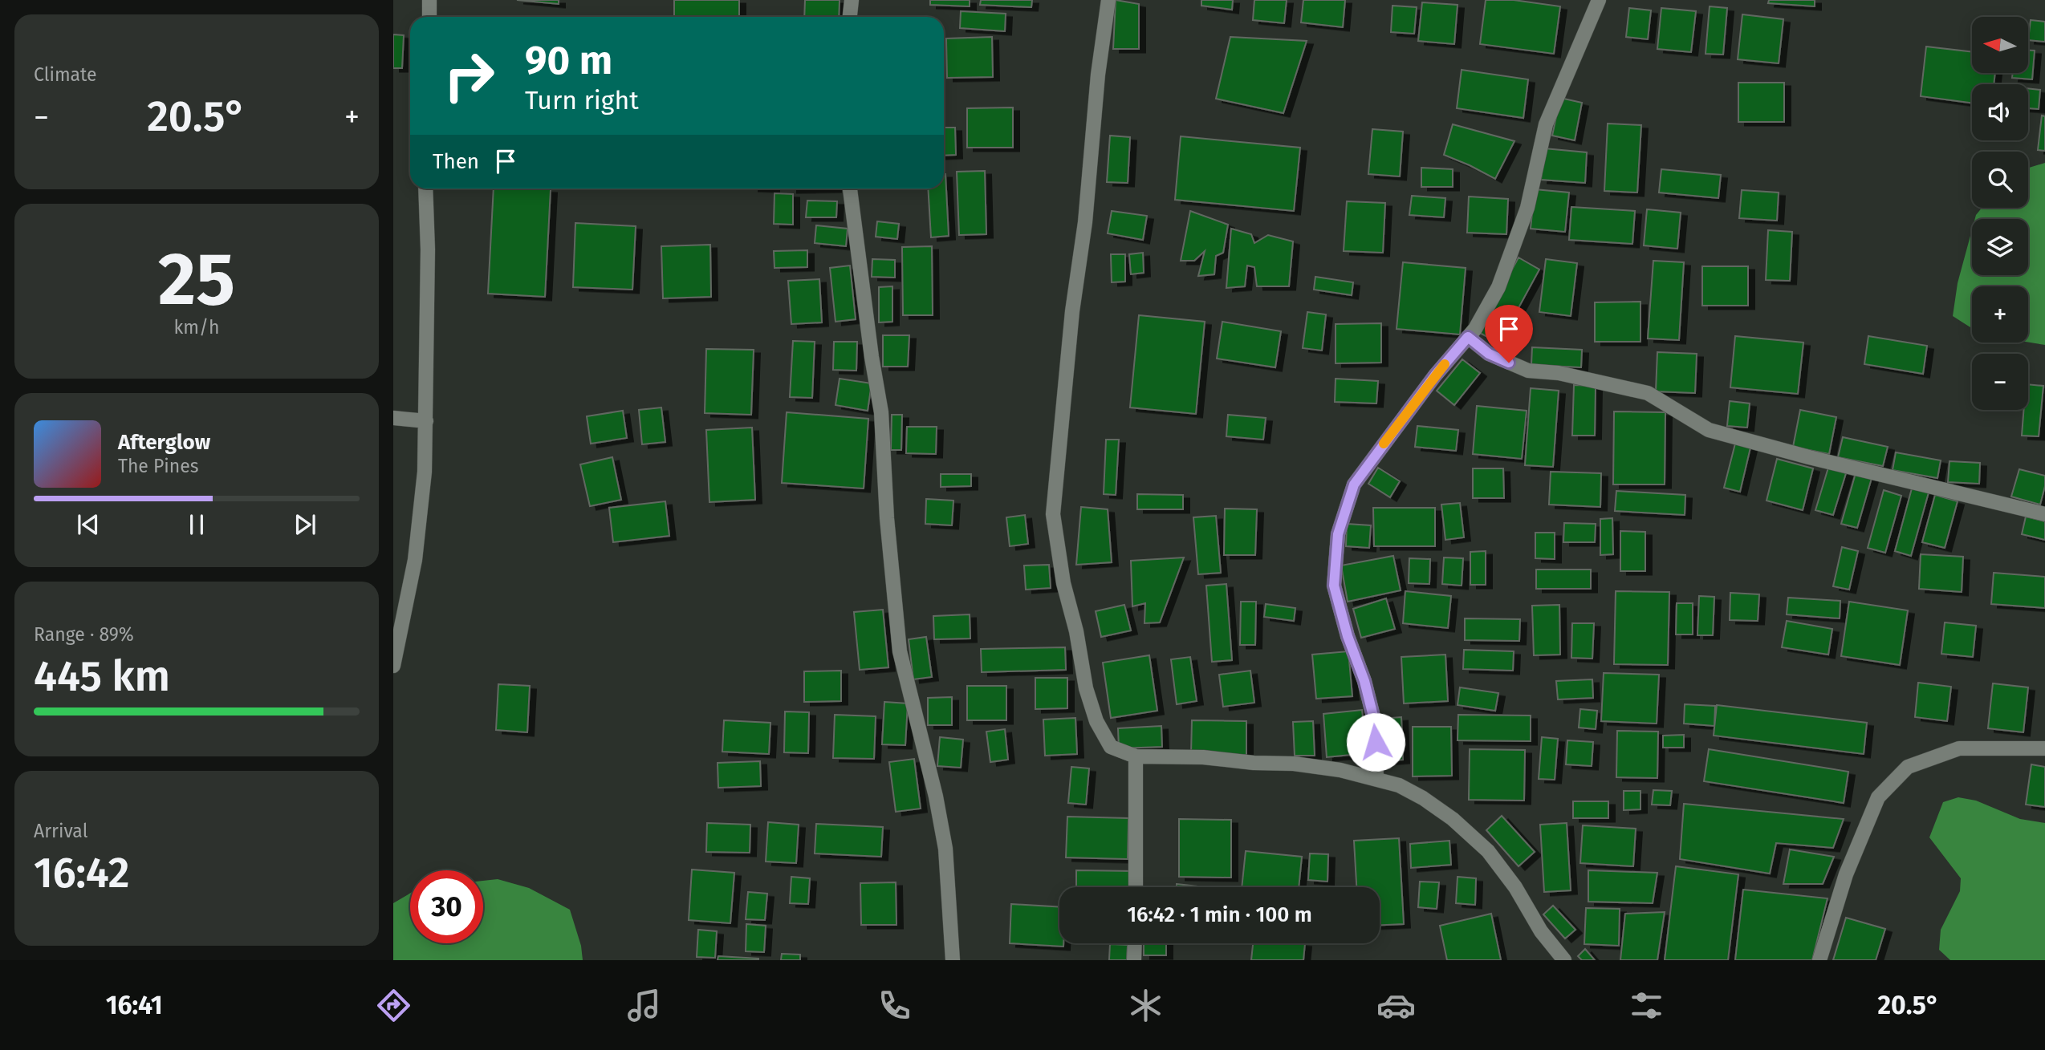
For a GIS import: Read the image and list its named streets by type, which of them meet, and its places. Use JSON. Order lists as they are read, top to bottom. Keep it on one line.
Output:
{"north":"left","page":{"tile":["Climate",["25","km/h"],["Range · 89%","445 km"],["Arrival","16:42"]],"map_buttons":["+","−"],"turn":["90 m","Turn right"],"heat":["−","20.5°","+"],"then":"Then","song":["Afterglow","The Pines"],"limit":"30","trip":"16:42 · 1 min · 100 m","tabs":["16:41","20.5°"]}}
